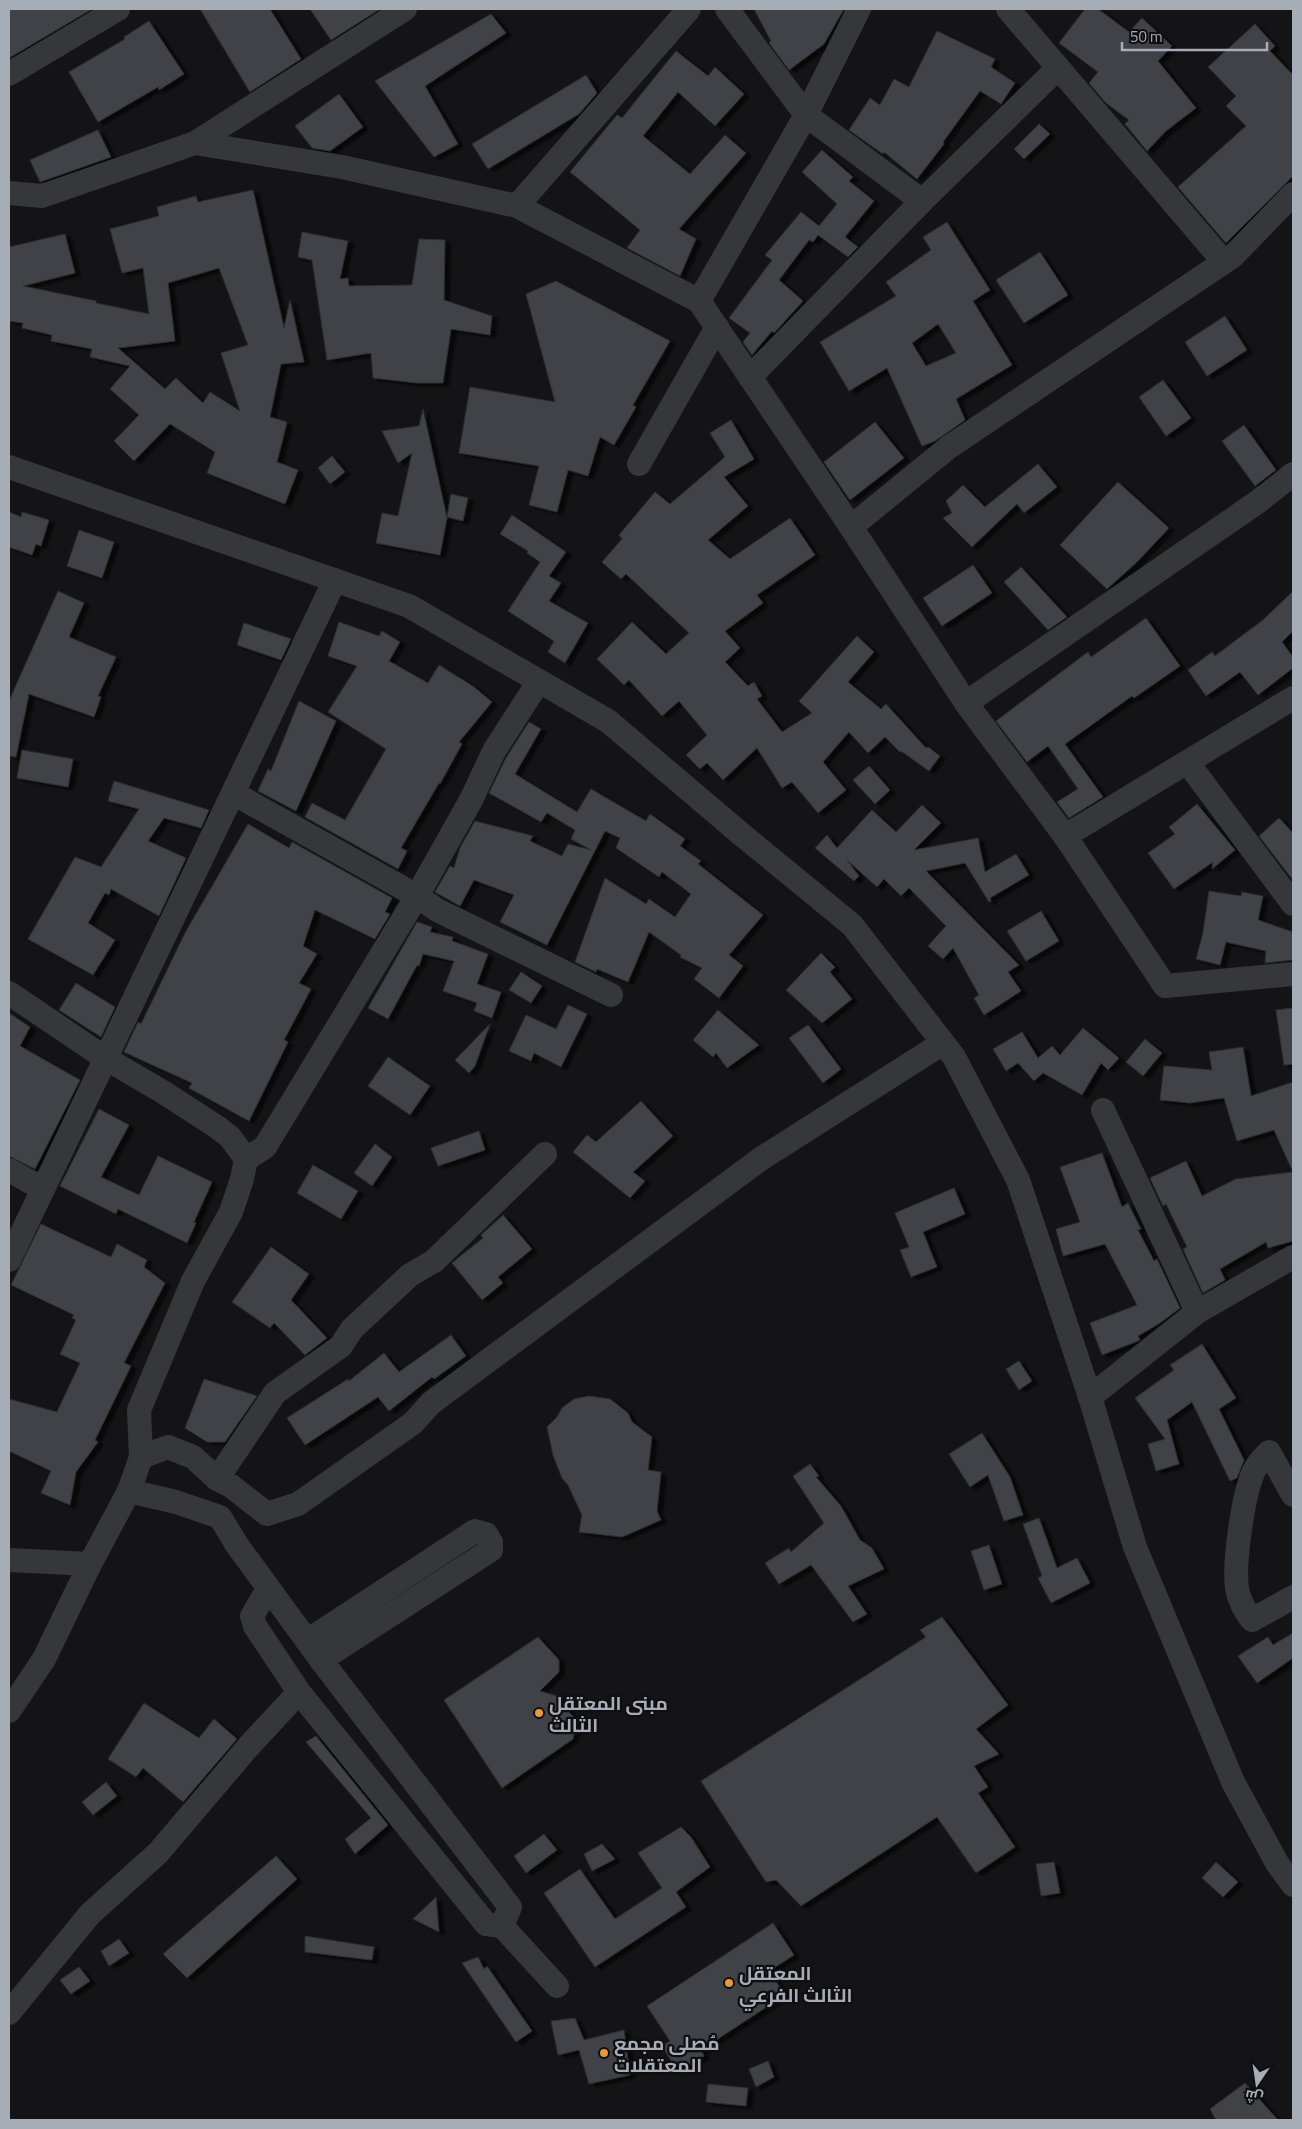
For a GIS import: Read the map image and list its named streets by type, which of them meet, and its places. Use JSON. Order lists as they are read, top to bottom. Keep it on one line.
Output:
{"places":["مبنى المعتقل الثالث","المعتقل الثالث الفرعي","مُصلى مجمع المعتقلات"],"scale_bar":"50 m","north":"bottom"}
